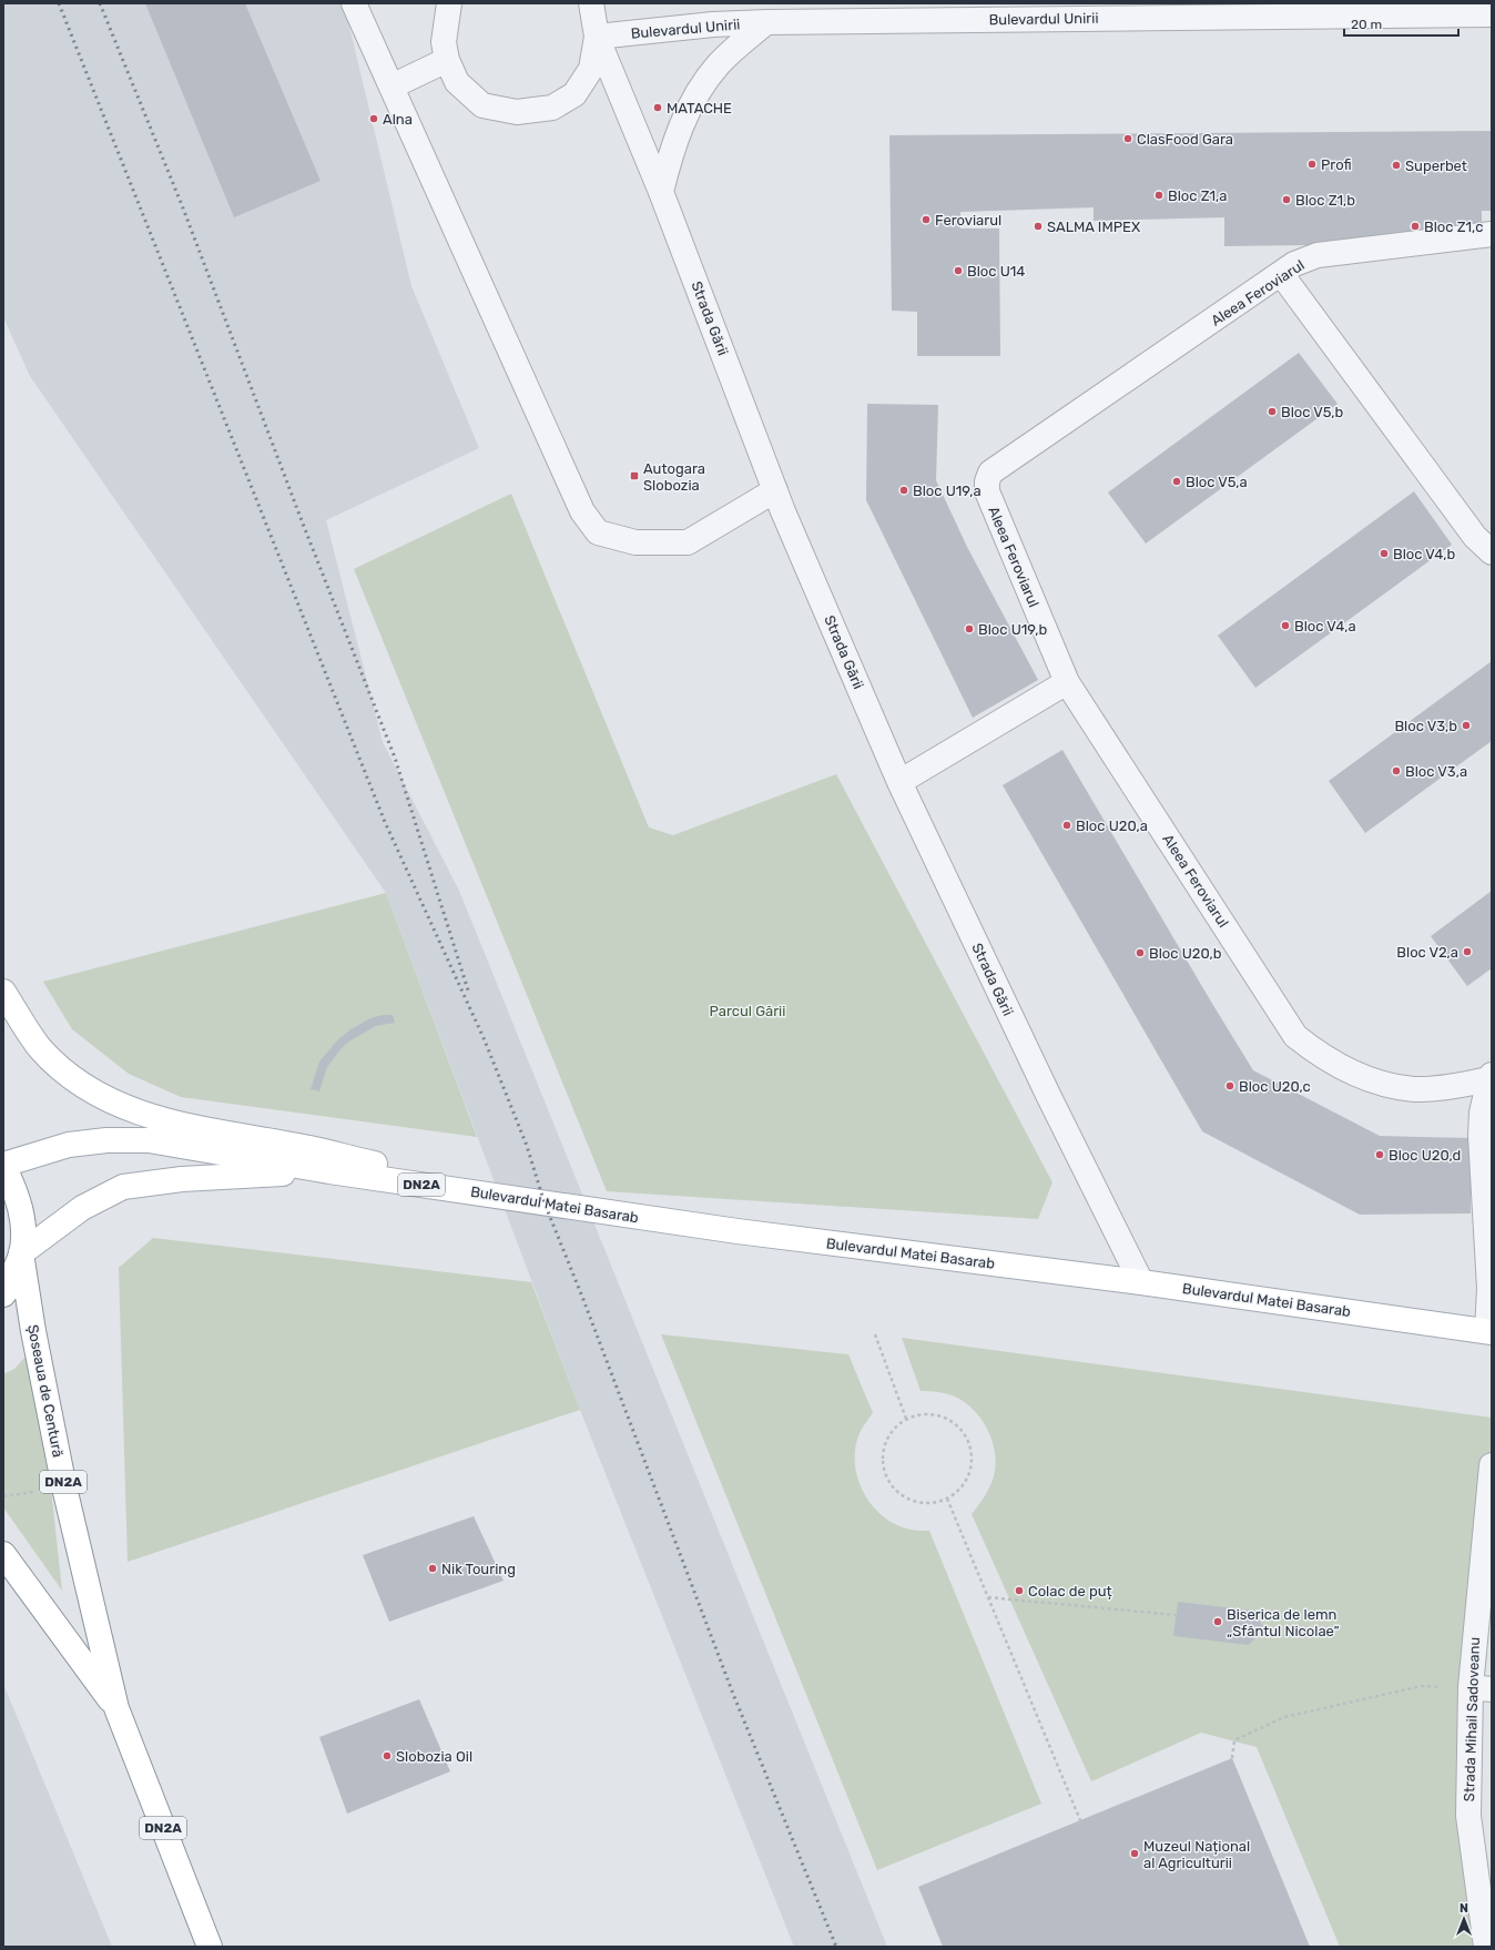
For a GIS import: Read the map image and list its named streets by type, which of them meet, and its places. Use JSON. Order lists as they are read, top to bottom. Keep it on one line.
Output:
{"streets":{"main road":["DN2A","Bulevardul Matei Basarab","Șoseaua de Centură"],"street":["Bulevardul Unirii","Aleea Feroviarul","Strada Gării","Strada Mihail Sadoveanu"]},"crossings":[["Bulevardul Unirii","Strada Gării"],["Aleea Feroviarul","Bulevardul Matei Basarab"],["Strada Gării","Bulevardul Matei Basarab"],["DN2A","Bulevardul Matei Basarab"],["DN2A","Șoseaua de Centură"],["Bulevardul Matei Basarab","Șoseaua de Centură"]],"parks":["Parcul Gării"],"places":{"other":["MATACHE","Alna","ClasFood Gara","Profi","Superbet","Bloc Z1,a","Bloc Z1,b","Feroviarul","SALMA IMPEX","Bloc Z1,c","Bloc U14","Bloc V5,b","Bloc V5,a","Bloc U19,a","Bloc V4,b","Bloc V4,a","Bloc U19,b","Bloc V3,b","Bloc V3,a","Bloc U20,a","Bloc V2,a","Bloc U20,b","Bloc U20,c","Bloc U20,d","Nik Touring","Colac de puț","Biserica de lemn „Sfântul Nicolae”","Slobozia Oil","Muzeul Național al Agriculturii"],"transit":["Autogara Slobozia"]},"scale_bar":"20 m","north":"top"}
